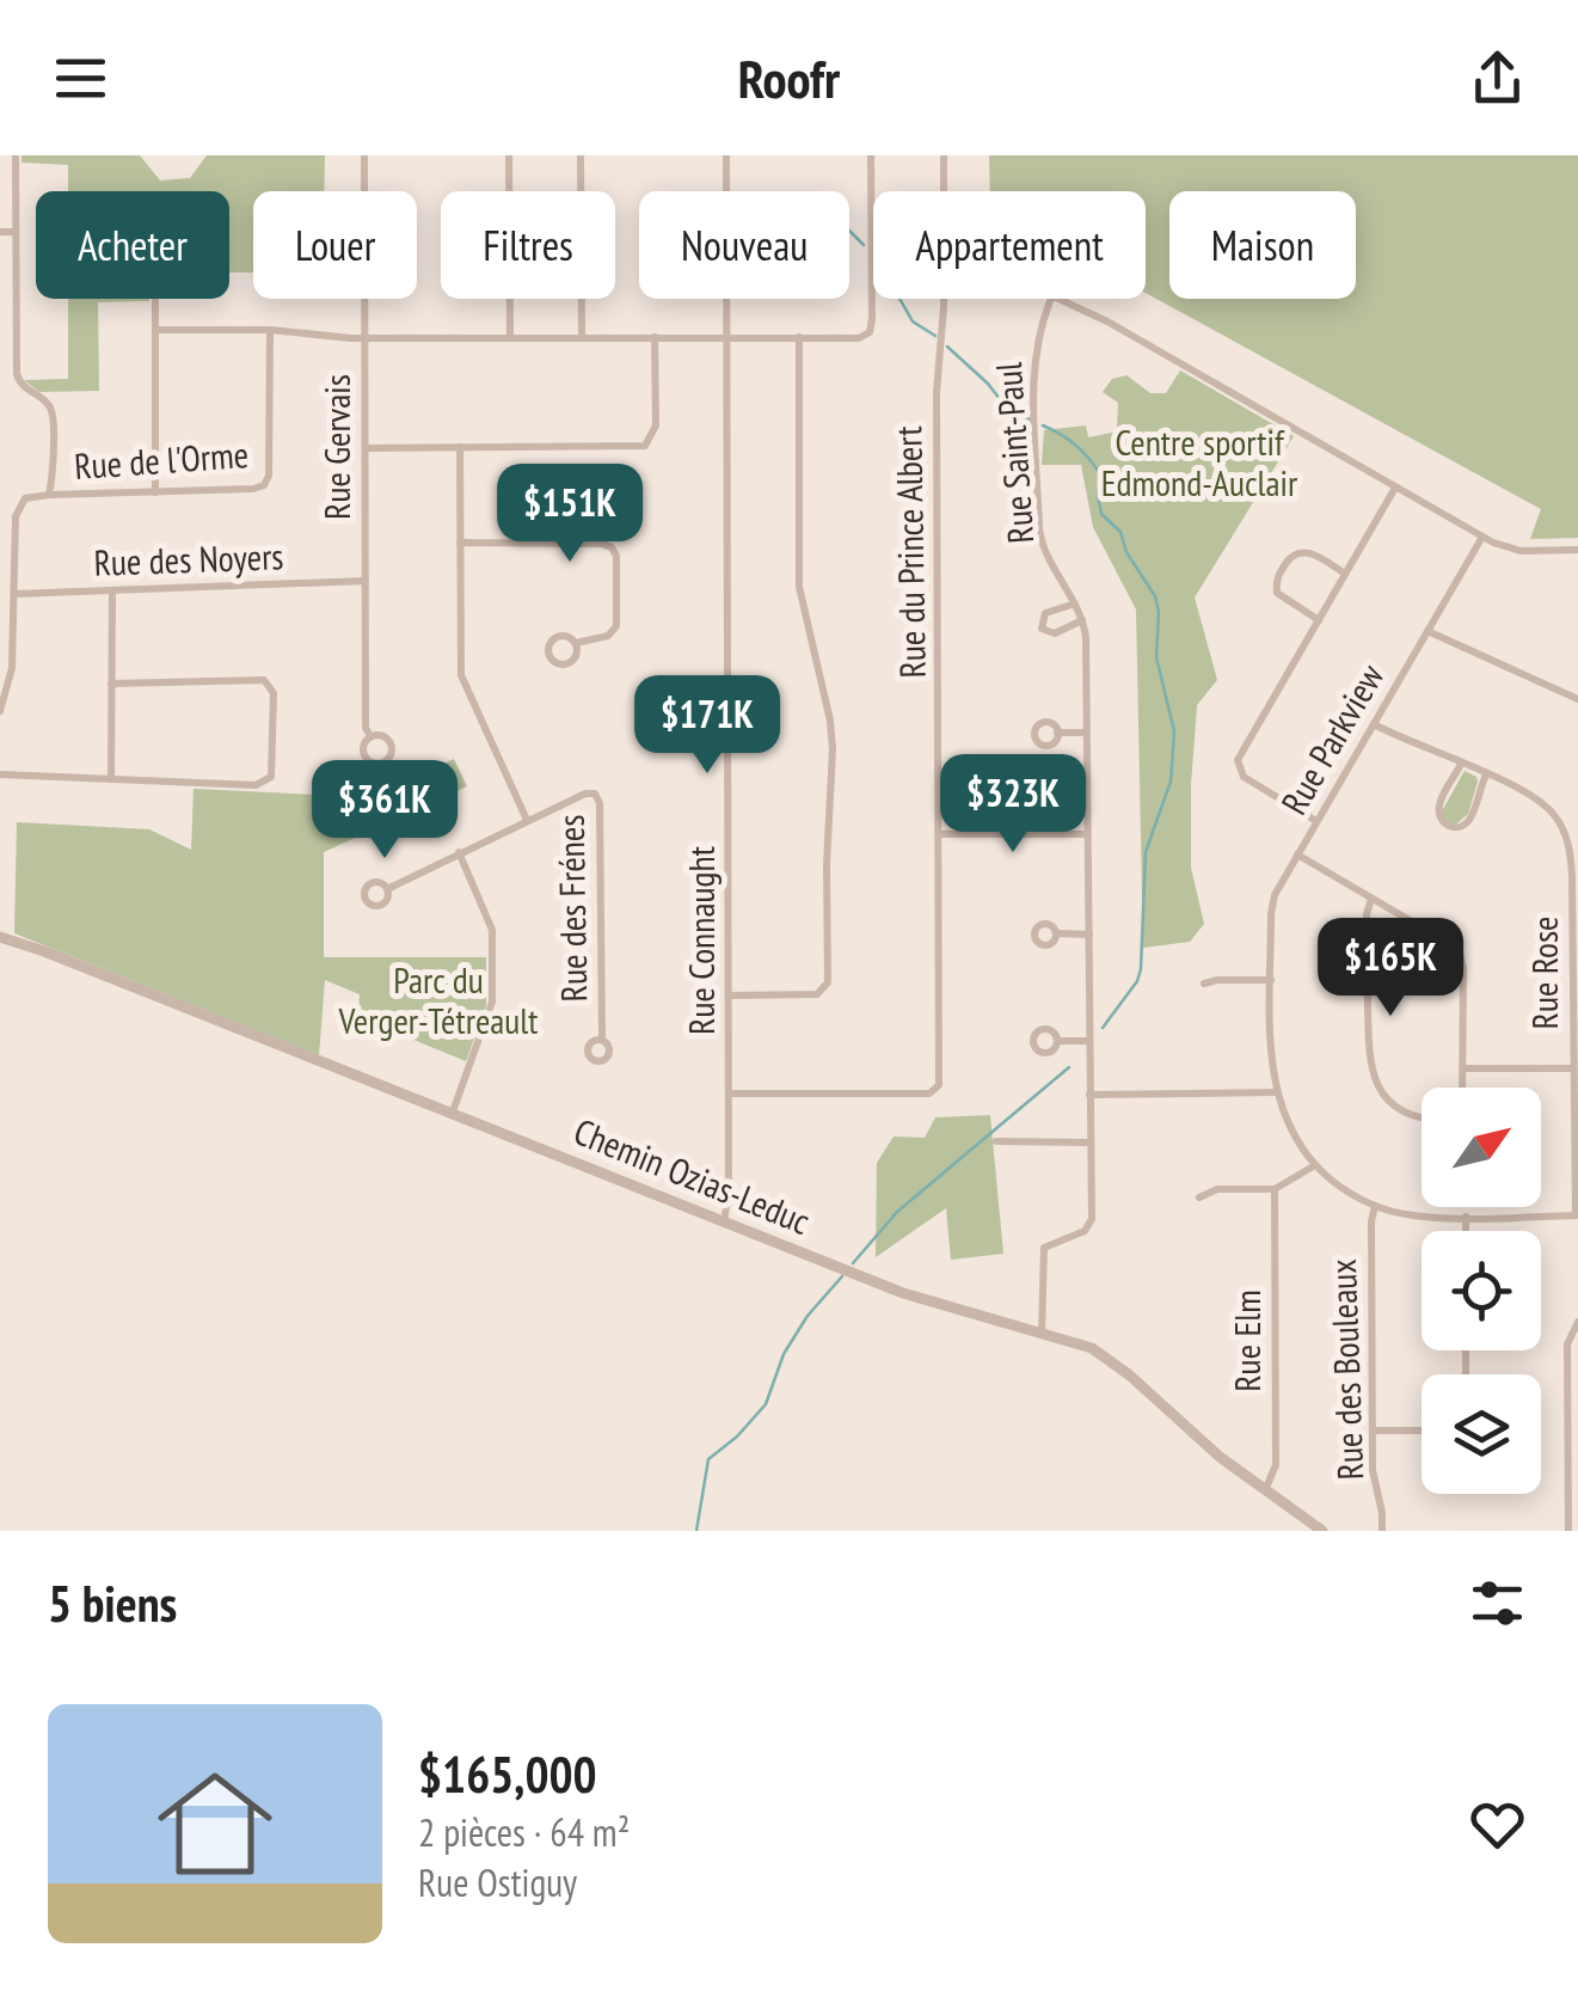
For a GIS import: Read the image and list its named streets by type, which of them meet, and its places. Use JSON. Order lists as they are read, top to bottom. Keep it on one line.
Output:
{"streets":{"street":["Rue Gervais","Rue Saint-Paul","Rue de l'Orme","Rue du Prince Albert","Rue des Noyers","Rue Parkview","Rue des Frénes","Rue Connaught","Rue Rose","Chemin Ozias-Leduc","Rue Elm","Rue des Bouleaux"]},"crossings":[["Rue Gervais","Rue des Noyers"],["Rue Saint-Paul","Chemin Ozias-Leduc"],["Rue du Prince Albert","Rue Connaught"],["Rue Parkview","Rue Rose"],["Rue Parkview","Rue des Bouleaux"],["Rue Connaught","Chemin Ozias-Leduc"],["Chemin Ozias-Leduc","Rue Elm"]],"parks":["Centre sportif Edmond-Auclair","Parc du Verger-Tétreault"],"north":"top right","page":{"header":"Roofr","chip":["Acheter","Louer","Filtres","Nouveau","Appartement","Maison"],"price":["$151K","$171K","$323K","$361K","$165K"],"heading":"5 biens","list":[{"name":"$165,000","note":"2 pièces · 64 m² · Rue Ostiguy"}]}}
